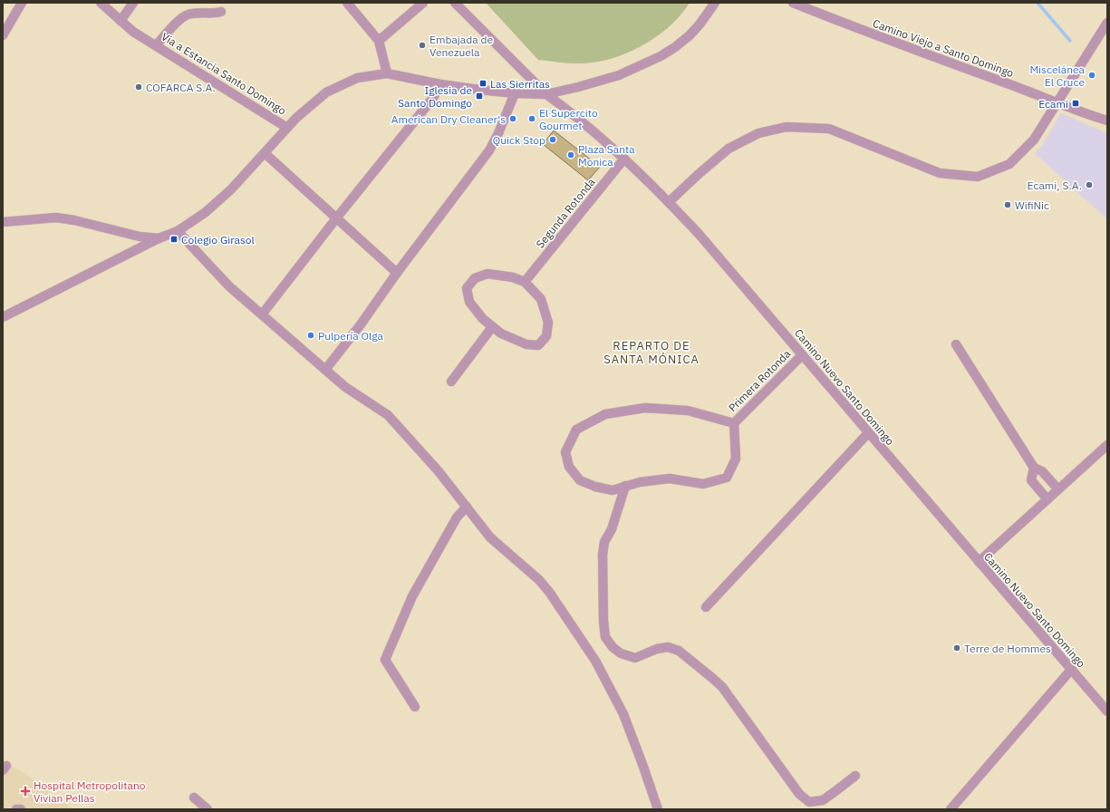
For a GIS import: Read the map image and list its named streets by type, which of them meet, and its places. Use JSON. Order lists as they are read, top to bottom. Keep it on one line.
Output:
{"streets":{"street":["Camino Viejo a Santo Domingo","Via a Estancia Santo Domingo","Segunda Rotonda","Primera Rotonda","Camino Nuevo Santo Domingo"]},"crossings":[["Via a Estancia Santo Domingo","Camino Nuevo Santo Domingo"],["Segunda Rotonda","Camino Nuevo Santo Domingo"],["Primera Rotonda","Camino Nuevo Santo Domingo"]],"districts":["REPARTO DE SANTA MÓNICA"],"places":{"other":["Embajada de Venezuela","Miscelánea El Cruce","COFARCA S.A.","American Dry Cleaner's","El Supercito Gourmet","Quick Stop","Plaza Santa Monica","Ecami, S.A.","WifiNic","Pulpería Olga","Terre de Hommes"],"transit":["Las Sierritas","Iglesia de Santo Domingo","Ecami","Colegio Girasol"],"health":["Hospital Metropolitano Vivian Pellas"]}}
